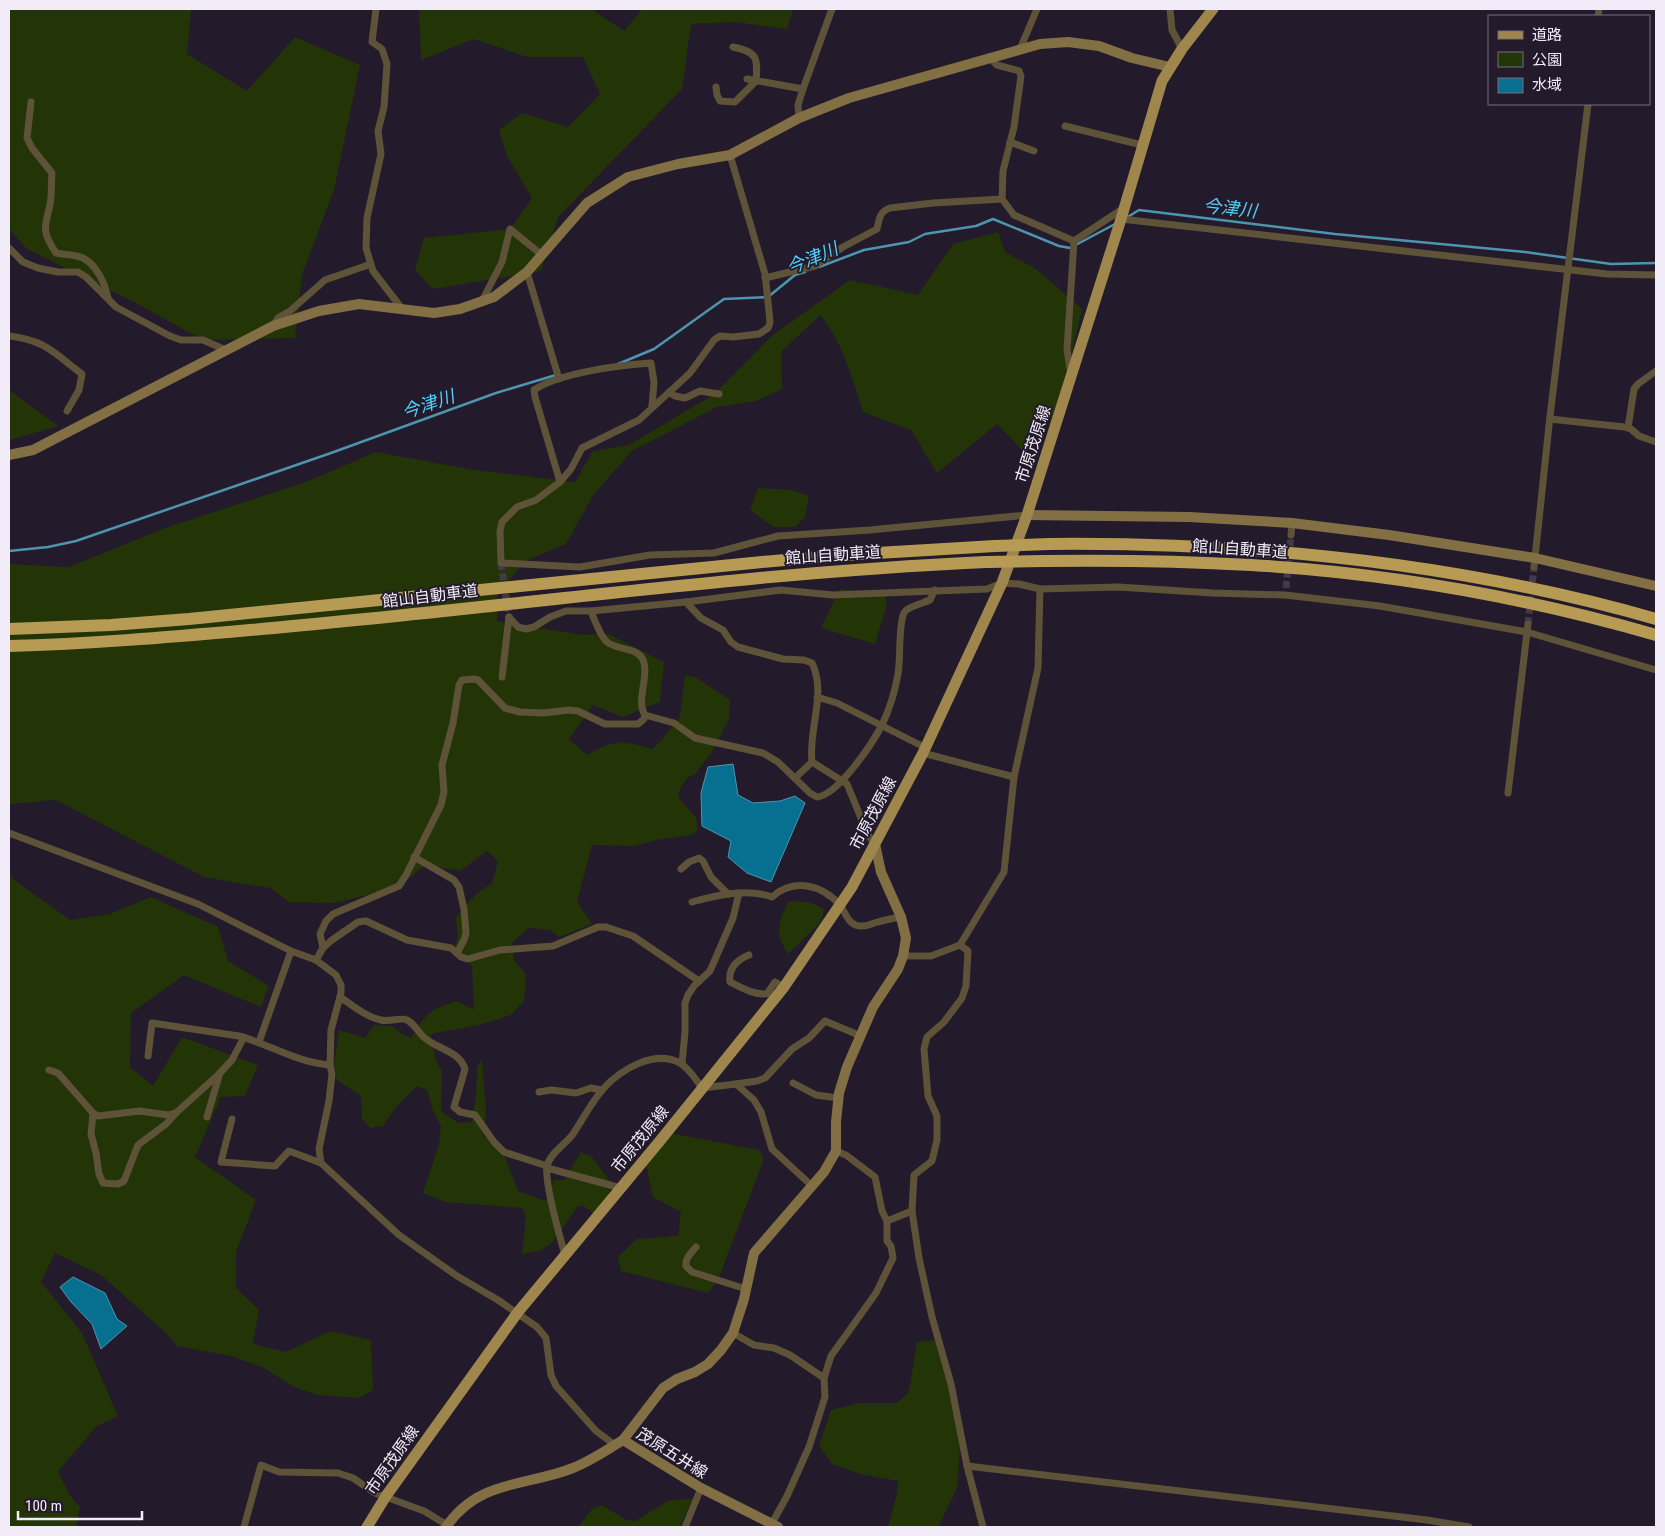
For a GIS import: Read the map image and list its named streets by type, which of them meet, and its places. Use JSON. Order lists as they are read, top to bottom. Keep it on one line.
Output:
{"streets":{"highway":["館山自動車道"],"main road":["市原茂原線"],"street":["茂原五井線"]},"water":["今津川"],"legend":["道路","公園","水域"],"scale_bar":"100 m"}
